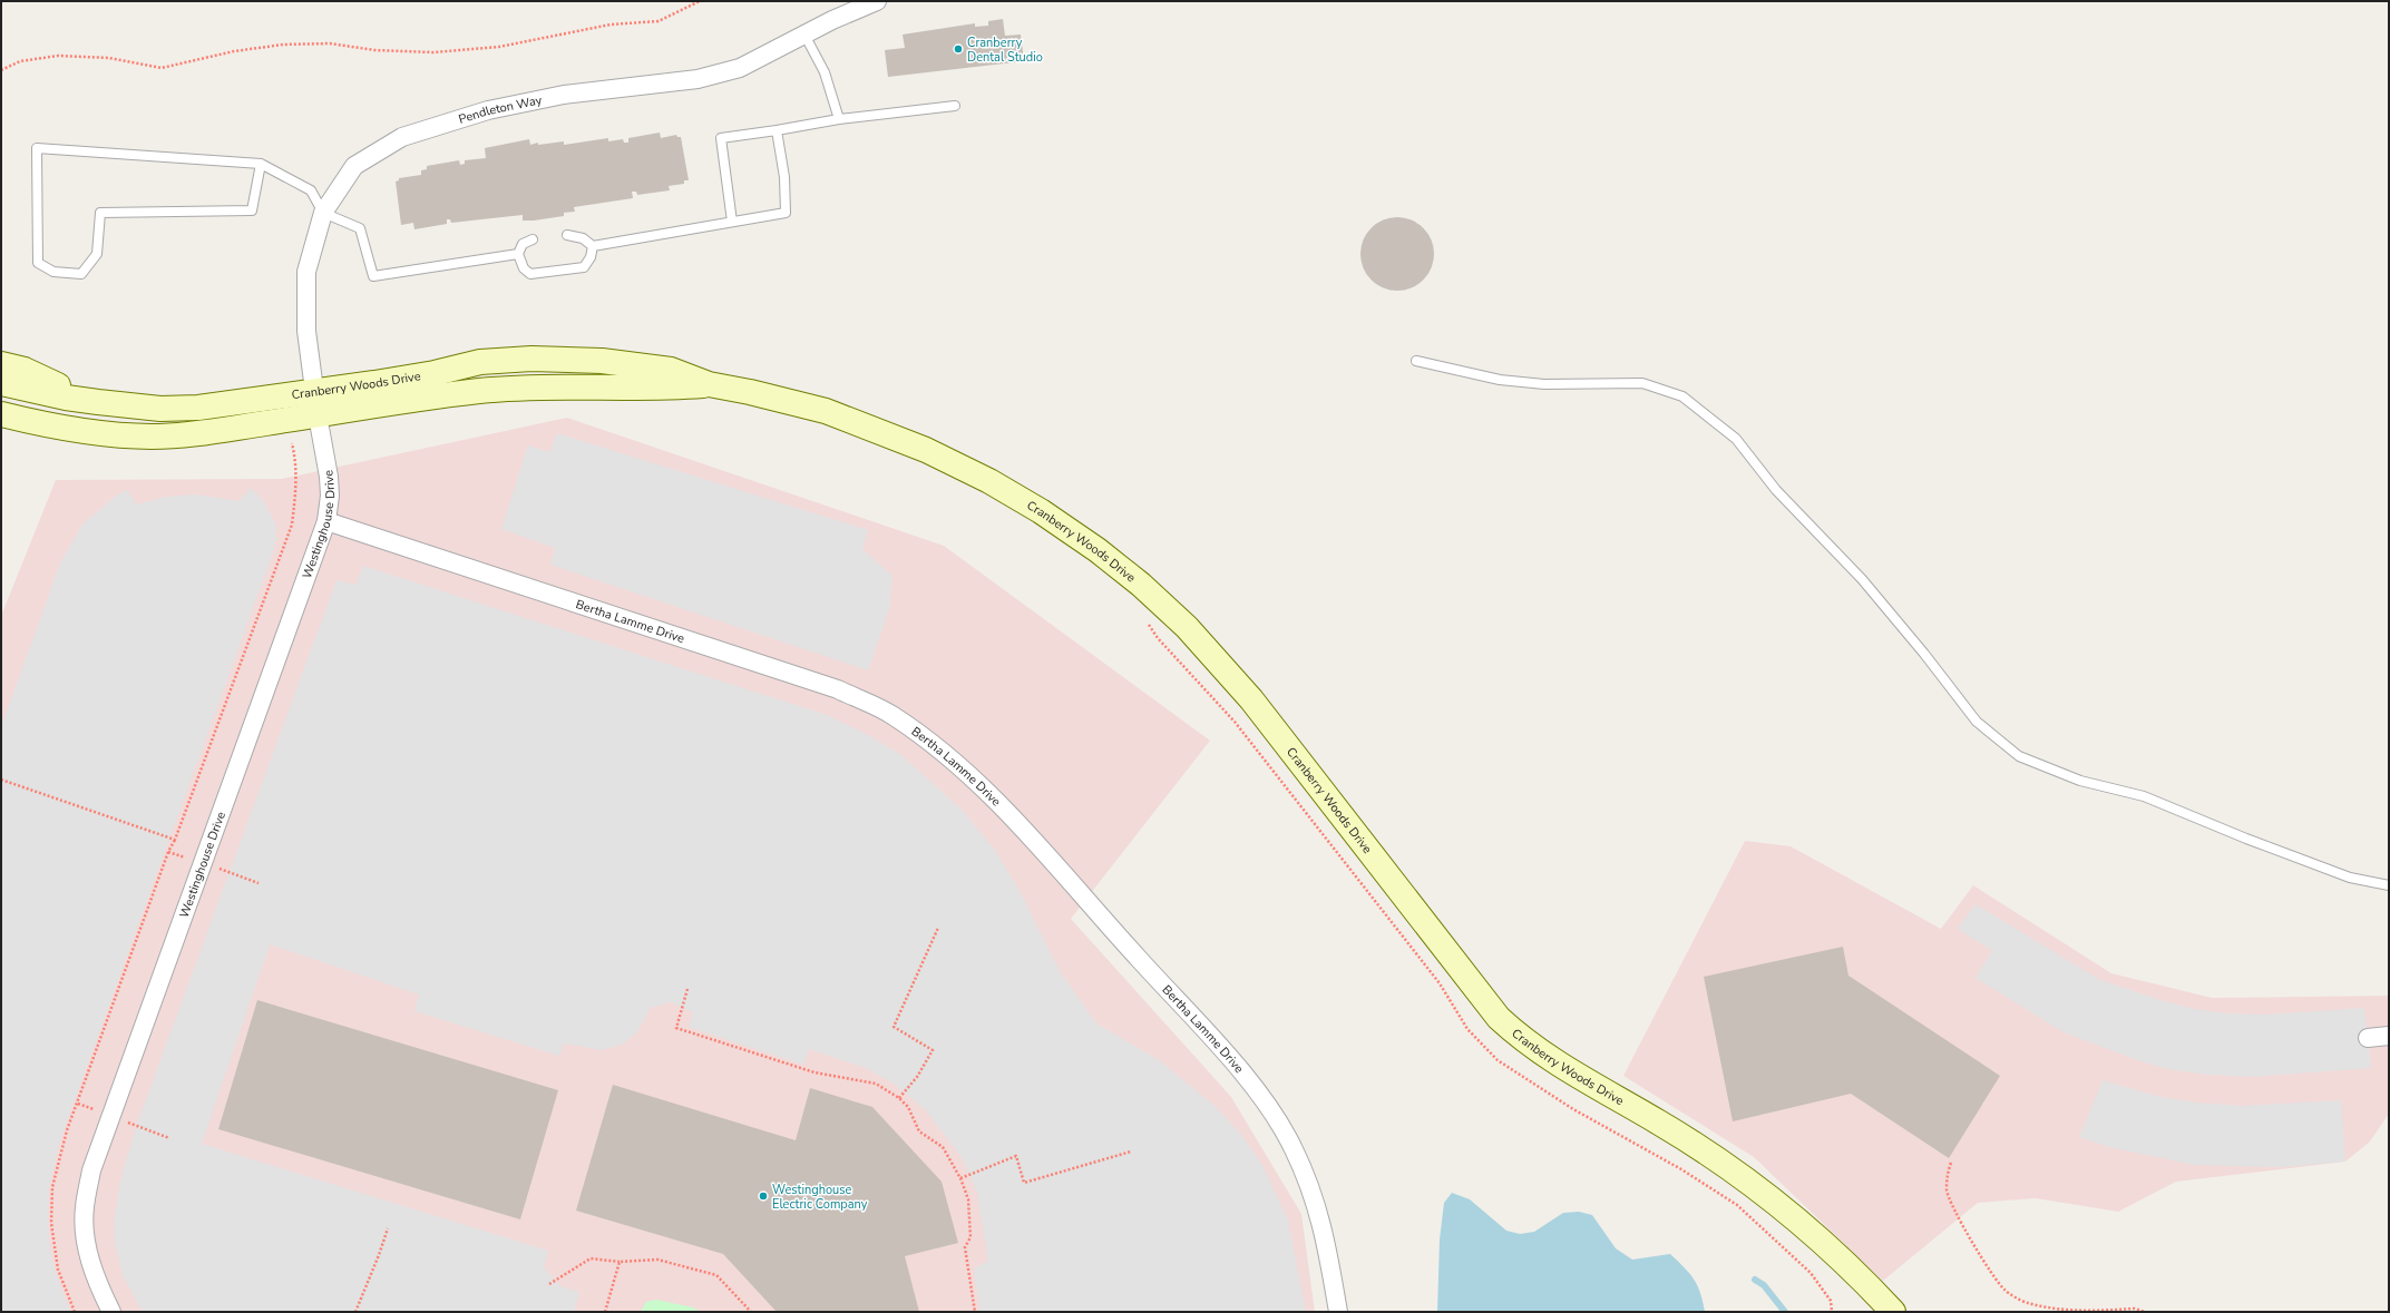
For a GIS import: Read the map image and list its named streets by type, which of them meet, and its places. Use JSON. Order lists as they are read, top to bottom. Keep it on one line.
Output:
{"streets":{"street":["Pendleton Way","Cranberry Woods Drive","Westinghouse Drive","Bertha Lamme Drive"]},"crossings":[["Pendleton Way","Cranberry Woods Drive"],["Pendleton Way","Westinghouse Drive"],["Cranberry Woods Drive","Westinghouse Drive"],["Westinghouse Drive","Bertha Lamme Drive"]],"places":["Cranberry Dental Studio","Westinghouse Electric Company"]}
